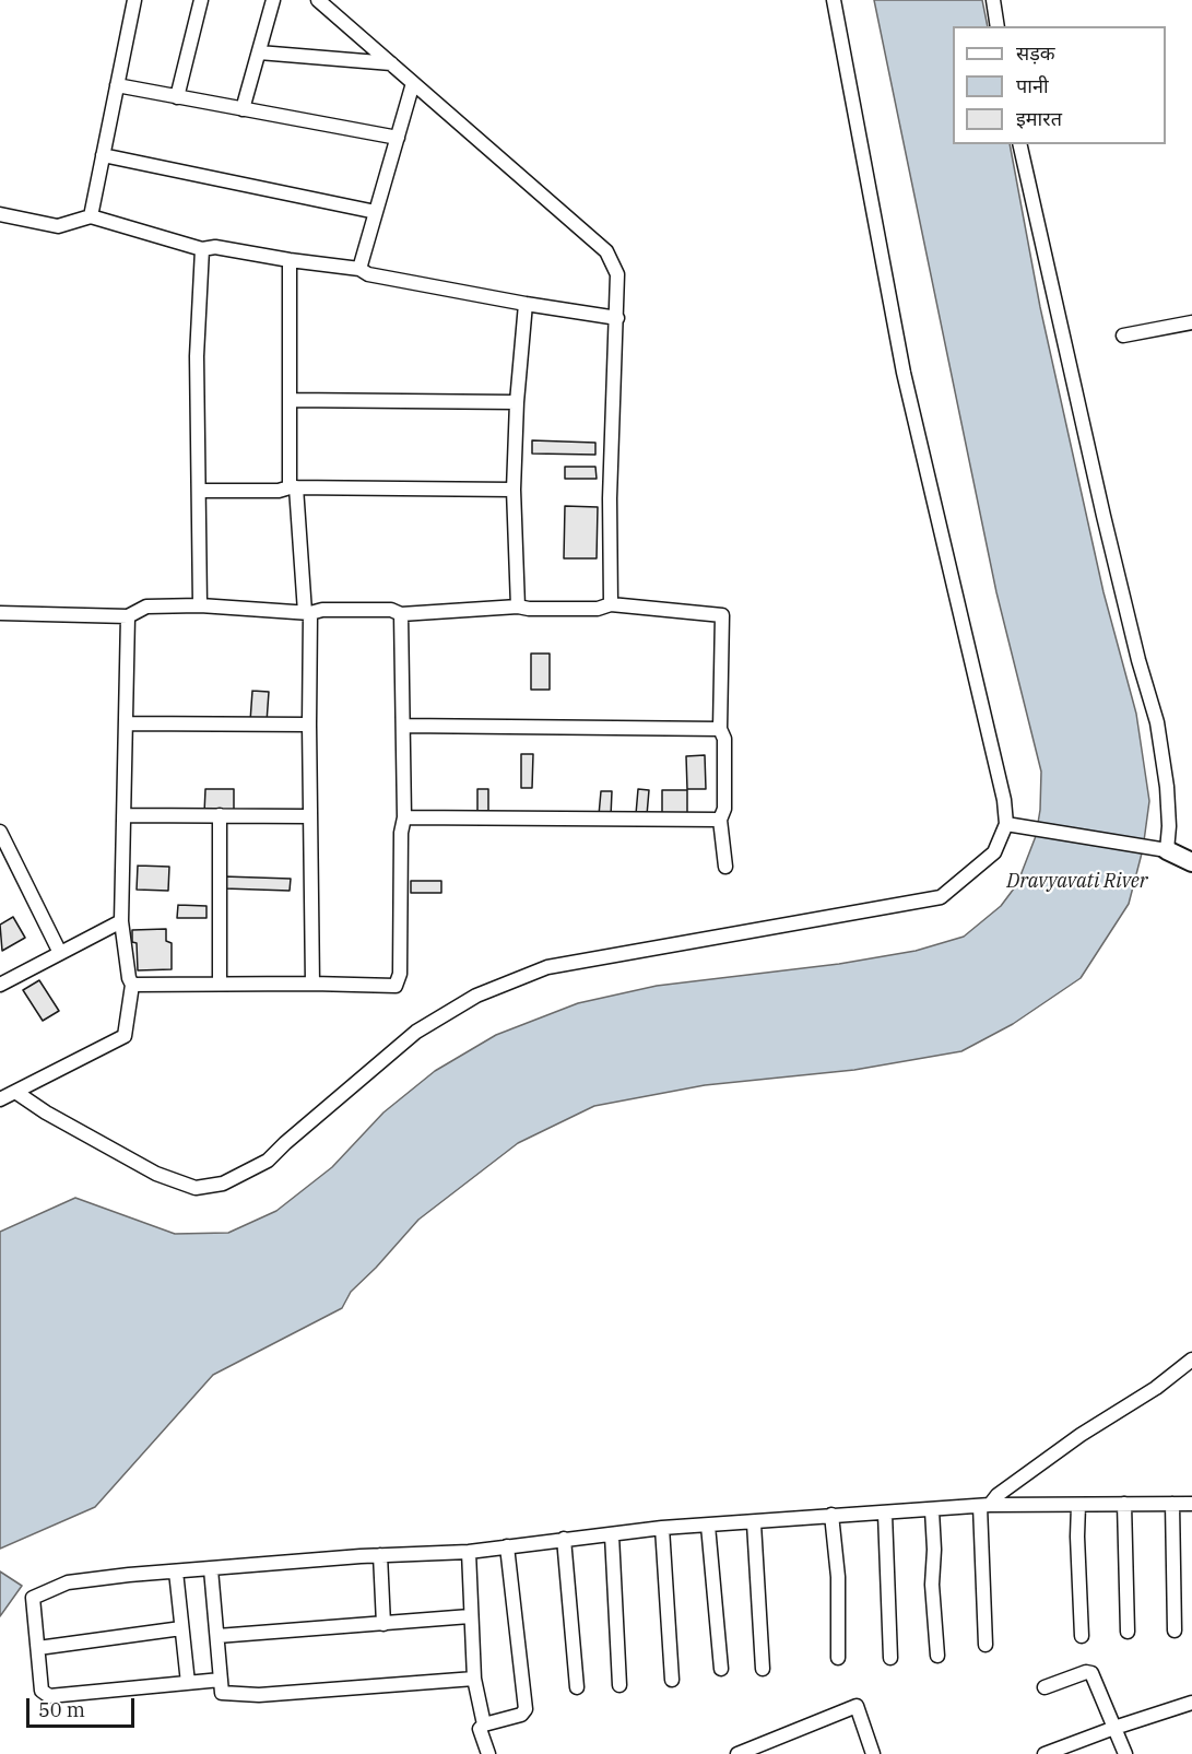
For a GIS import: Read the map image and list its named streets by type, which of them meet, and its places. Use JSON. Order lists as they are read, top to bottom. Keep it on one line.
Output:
{"water":["Dravyavati River"],"legend":["सड़क","पानी","इमारत"],"scale_bar":"50 m"}
